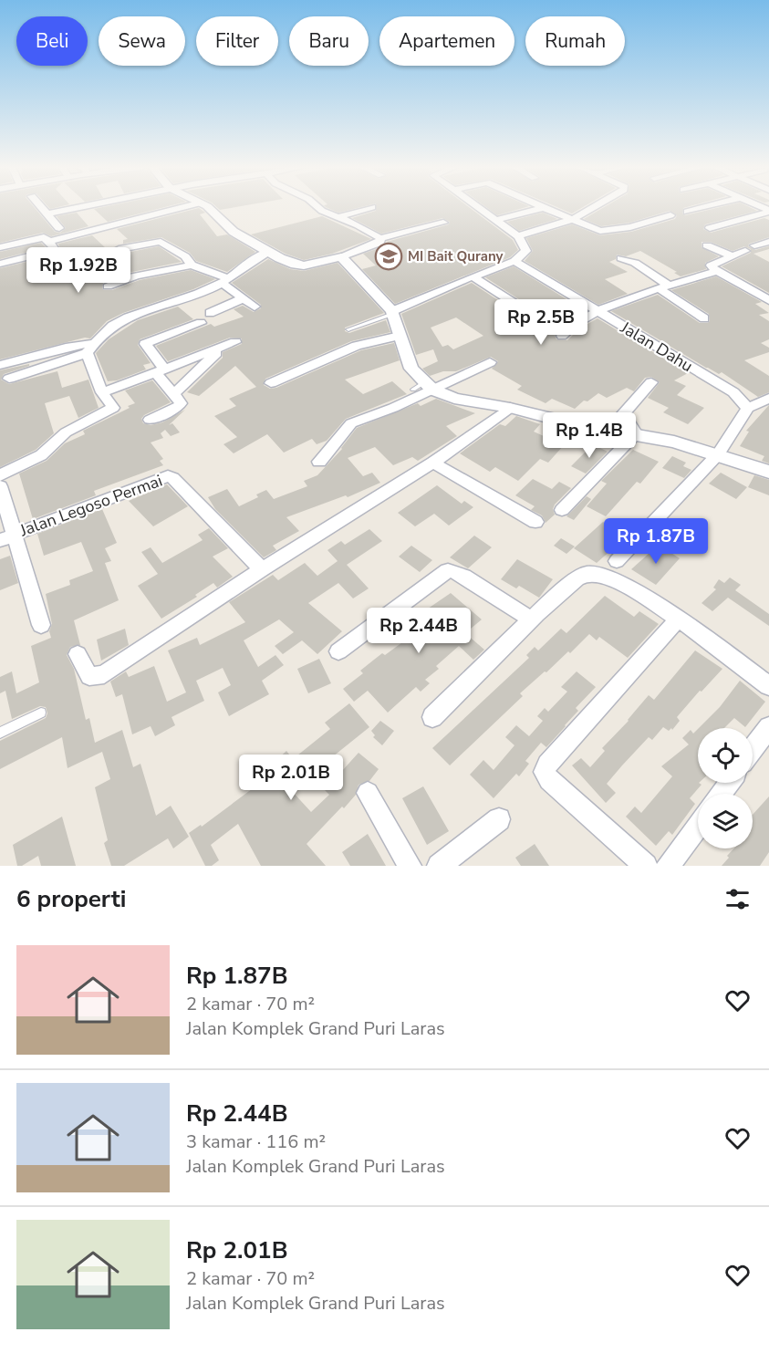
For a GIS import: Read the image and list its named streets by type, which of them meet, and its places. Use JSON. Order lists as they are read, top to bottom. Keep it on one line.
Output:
{"streets":{"street":["Jalan Dahu","Jalan Legoso Permai"]},"places":{"school or university":["MI Bait Qurany"]},"page":{"chip":["Beli","Sewa","Filter","Baru","Apartemen","Rumah"],"price":["Rp 1.92B","Rp 2.5B","Rp 1.4B","Rp 1.87B","Rp 2.44B","Rp 2.01B"],"heading":"6 properti","list":[{"name":"Rp 1.87B","note":"2 kamar · 70 m² · Jalan Komplek Grand Puri Laras"},{"name":"Rp 2.44B","note":"3 kamar · 116 m² · Jalan Komplek Grand Puri Laras"},{"name":"Rp 2.01B","note":"2 kamar · 70 m² · Jalan Komplek Grand Puri Laras"}]}}
